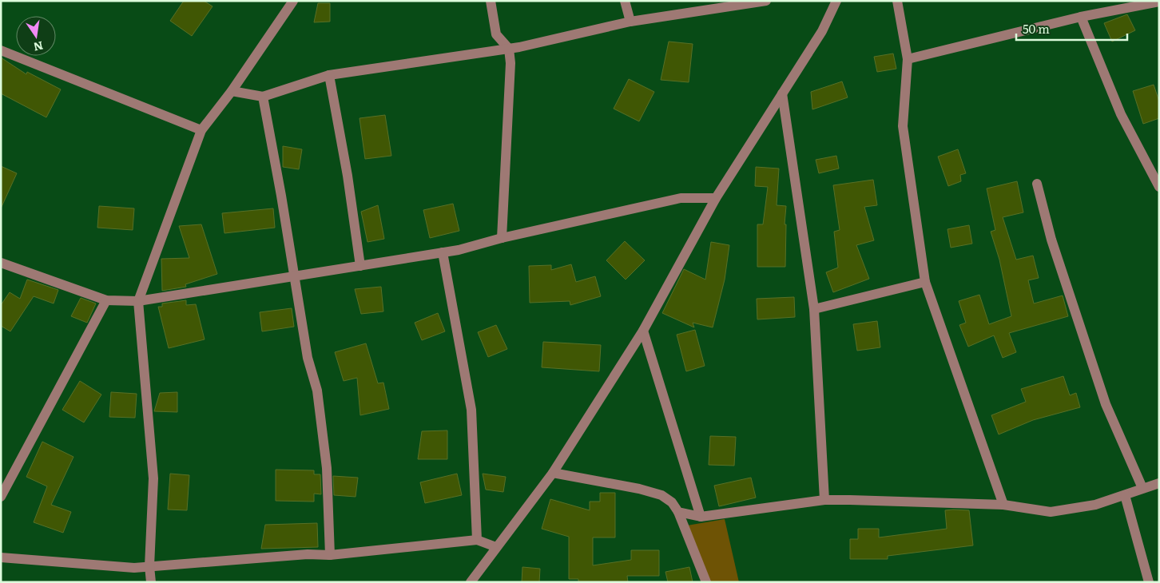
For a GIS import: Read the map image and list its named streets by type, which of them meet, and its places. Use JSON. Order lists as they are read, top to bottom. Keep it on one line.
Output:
{"scale_bar":"50 m","north":"bottom"}
